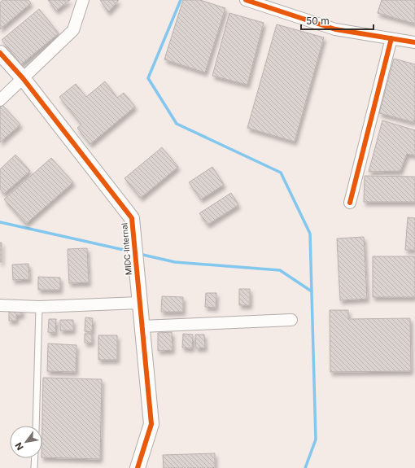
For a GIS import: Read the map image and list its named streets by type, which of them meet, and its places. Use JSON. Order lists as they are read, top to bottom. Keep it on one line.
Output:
{"streets":{"street":["MIDC Internal"]},"scale_bar":"50 m","north":"bottom left"}
